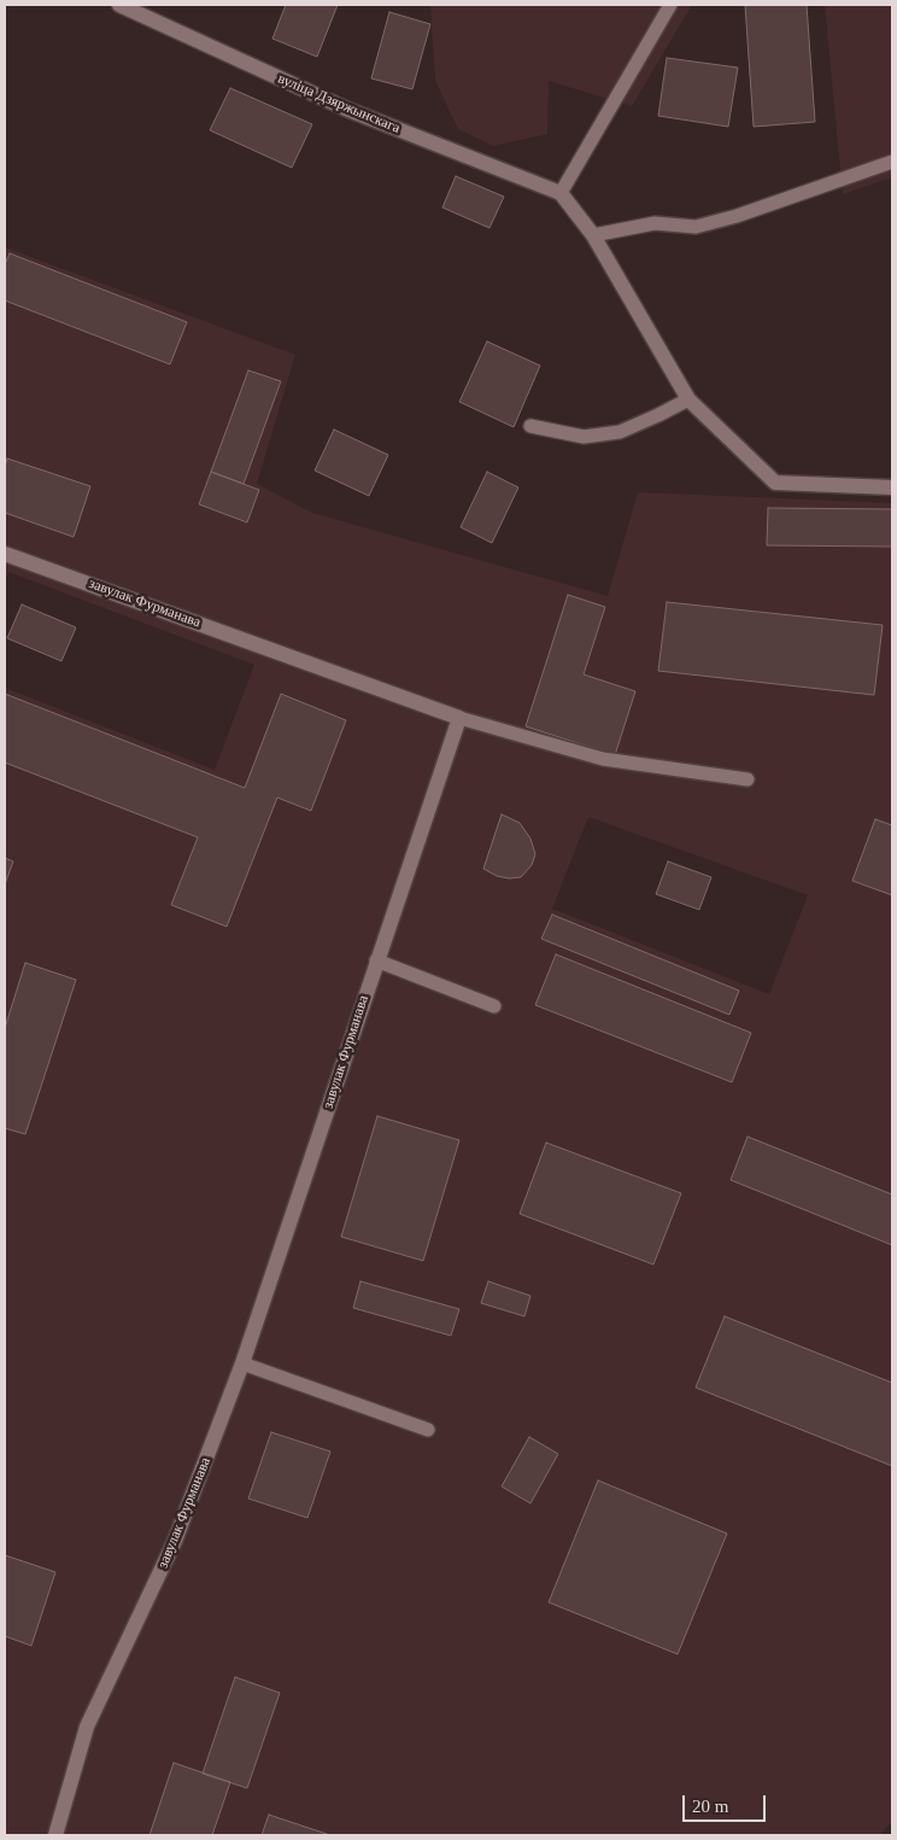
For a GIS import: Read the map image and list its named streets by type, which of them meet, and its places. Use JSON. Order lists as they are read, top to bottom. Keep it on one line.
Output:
{"streets":{"street":["вуліца Дзяржынскага","завулак Фурманава"]},"scale_bar":"20 m"}
